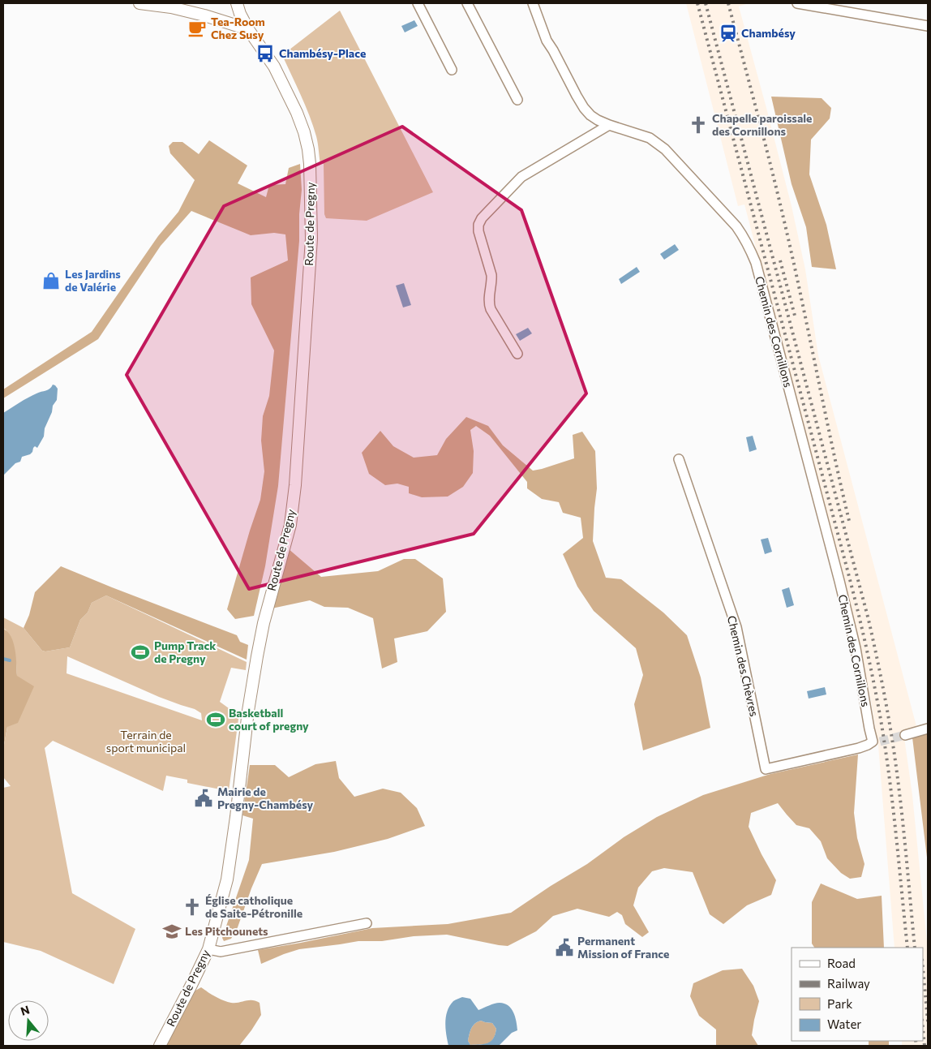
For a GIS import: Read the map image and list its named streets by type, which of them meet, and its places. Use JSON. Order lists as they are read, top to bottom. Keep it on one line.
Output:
{"streets":{"street":["Route de Pregny","Chemin des Cornillons","Chemin des Chèvres"]},"crossings":[["Chemin des Cornillons","Chemin des Chèvres"]],"parks":["Terrain de sport municipal"],"places":{"cafe":["Tea-Room Chez Susy"],"station":["Chambésy"],"bus stop":["Chambésy-Place"],"church":["Chapelle paroissale des Cornillons","Église catholique de Saite-Pétronille"],"shop":["Les Jardins de Valérie"],"sports":["Pump Track de Pregny","Basketball court of pregny"],"public building":["Mairie de Pregny-Chambésy","Permanent Mission of France"],"school or university":["Les Pitchounets"]},"legend":["Road","Railway","Park","Water"],"north":"top"}
